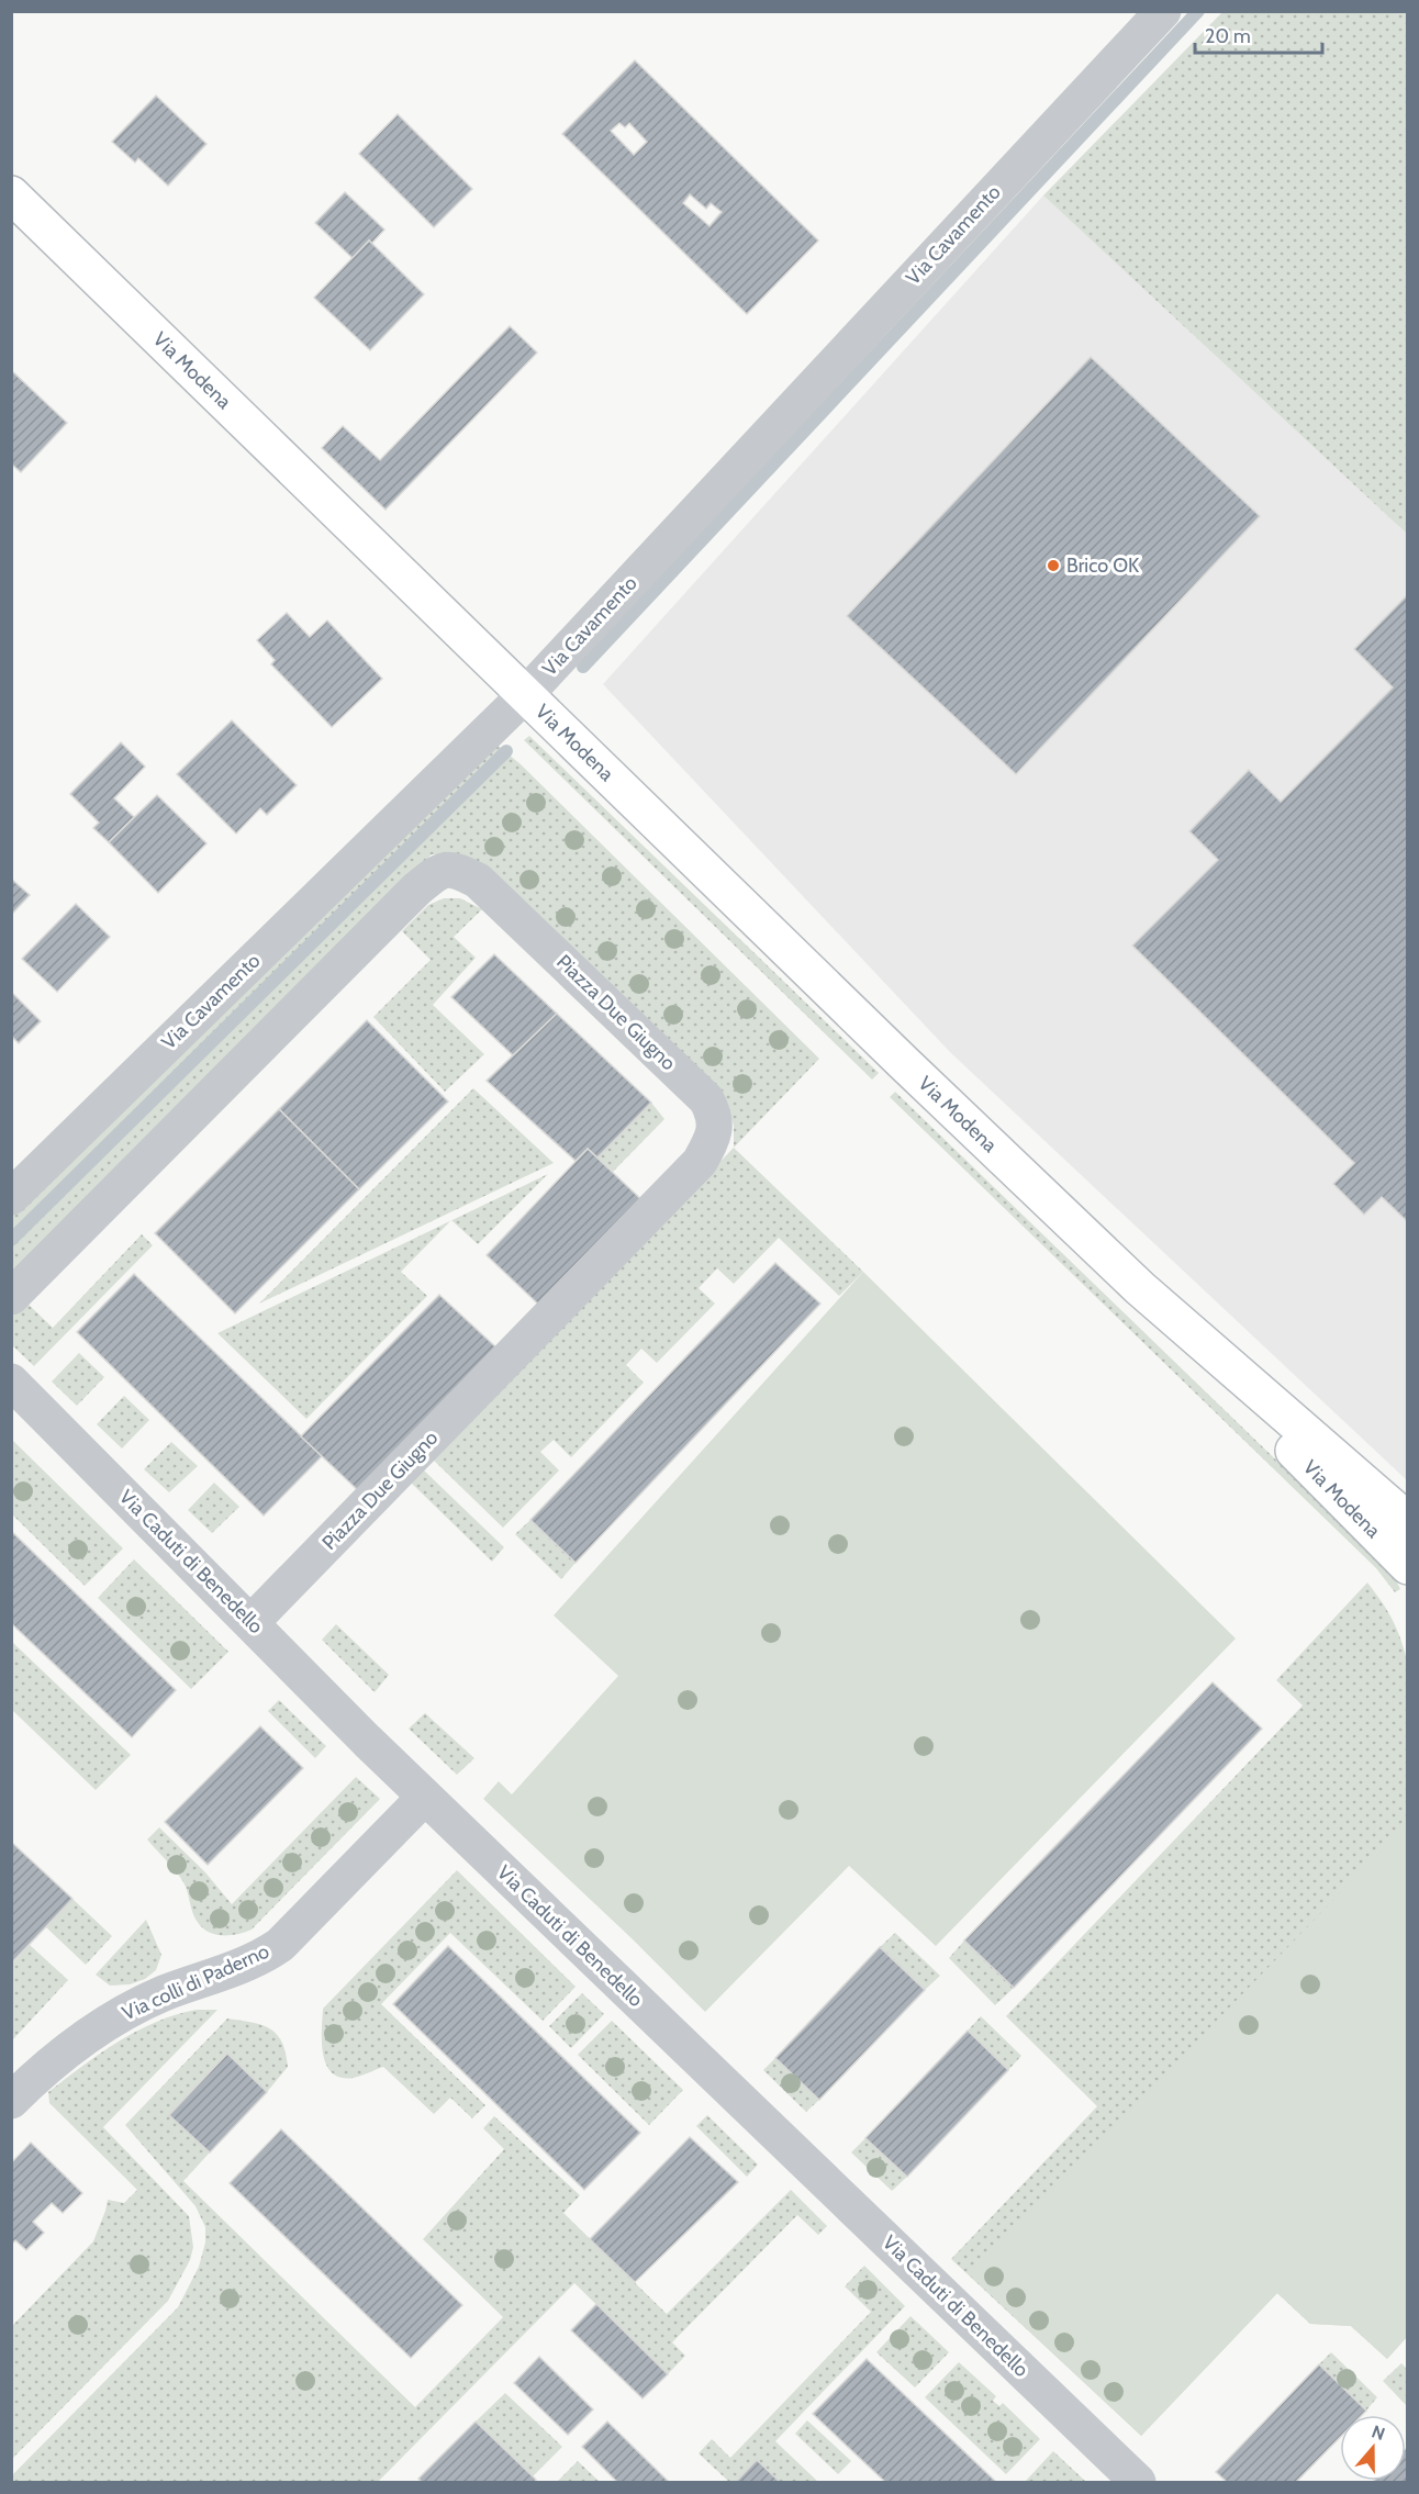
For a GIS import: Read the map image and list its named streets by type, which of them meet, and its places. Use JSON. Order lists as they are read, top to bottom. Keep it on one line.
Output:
{"streets":{"main road":["Via Modena"],"street":["Via Cavamento","Piazza Due Giugno","Via Caduti di Benedello","Via colli di Paderno"]},"crossings":[["Via Cavamento","Via Modena"],["Piazza Due Giugno","Via Caduti di Benedello"],["Via Caduti di Benedello","Via colli di Paderno"]],"places":["Brico OK"],"scale_bar":"20 m","north":"top"}
